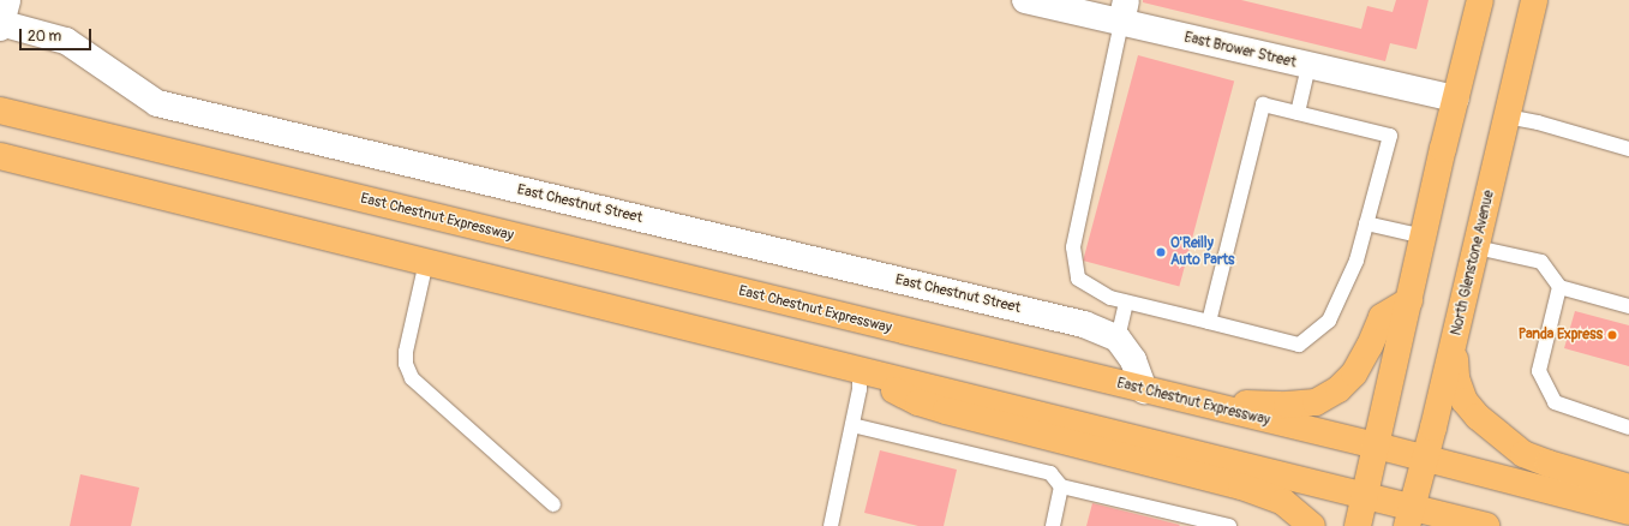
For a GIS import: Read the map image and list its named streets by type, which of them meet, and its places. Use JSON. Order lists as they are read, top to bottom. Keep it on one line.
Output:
{"streets":{"main road":["East Chestnut Expressway","North Glenstone Avenue"],"street":["East Brower Street","East Chestnut Street"]},"crossings":[["East Chestnut Expressway","North Glenstone Avenue"]],"places":["O'Reilly Auto Parts","Panda Express"],"scale_bar":"20 m"}
